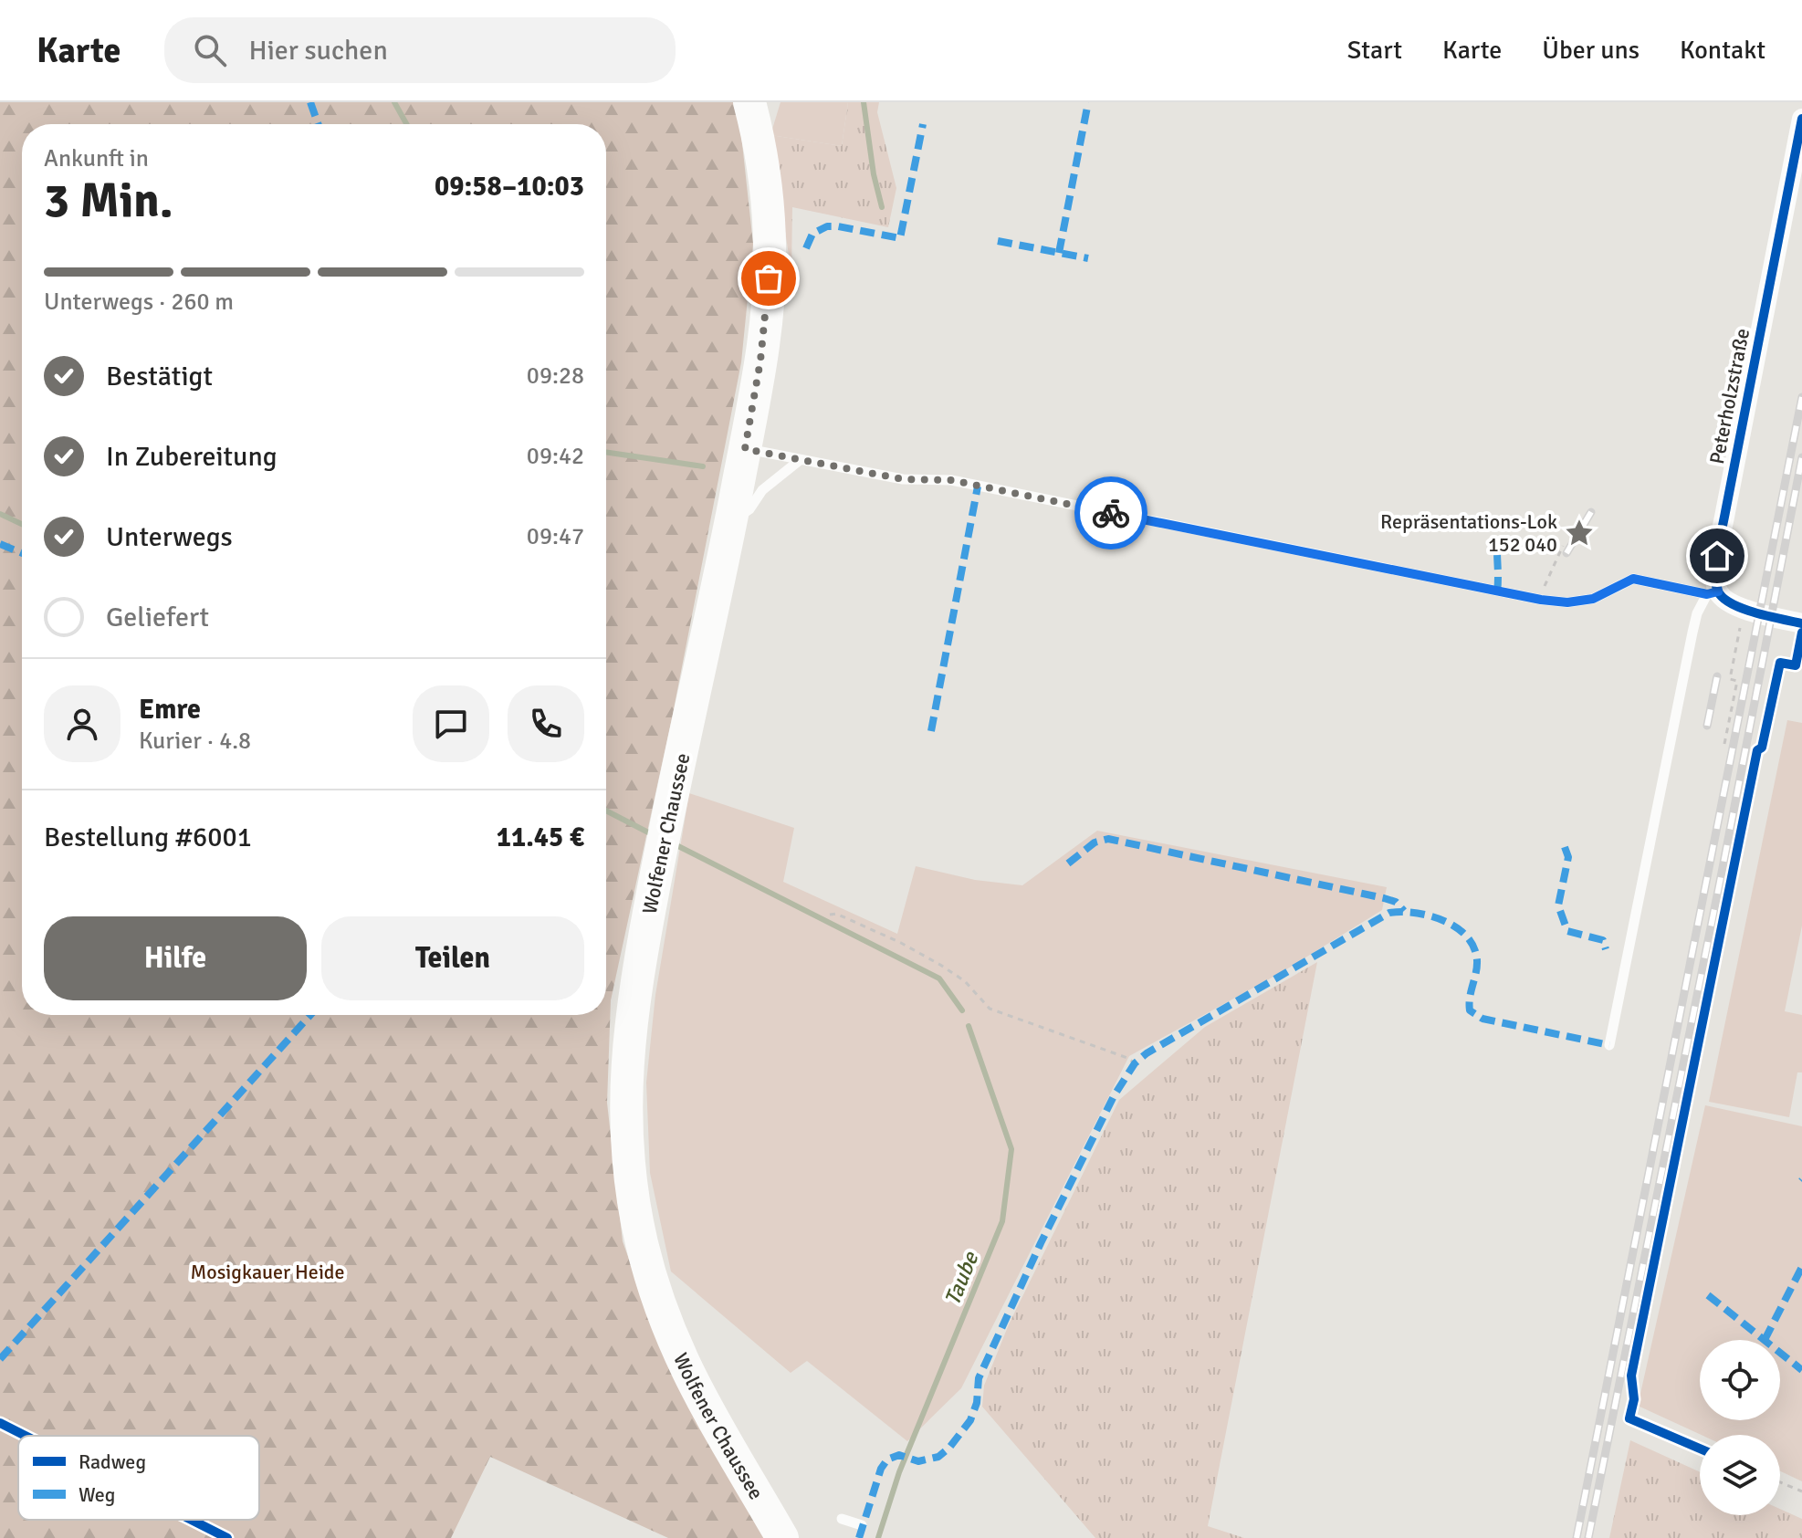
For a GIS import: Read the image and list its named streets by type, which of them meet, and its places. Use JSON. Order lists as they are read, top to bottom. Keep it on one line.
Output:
{"streets":{"main road":["Wolfener Chaussee"],"street":["Peterholzstraße"]},"water":["Taube"],"parks":["Mosigkauer Heide"],"places":{"place":["Repräsentations-Lok 152 040"]},"legend":["Radweg","Weg"],"page":{"header":"Karte","search":"Hier suchen","nav":["Start","Karte","Über uns","Kontakt"],"heading":["3 Min.","Ankunft in","09:58–10:03"],"panel":["Emre","Kurier · 4.8","Bestellung #6001","11.45 €"],"bar":"Unterwegs · 260 m","list":[["Bestätigt","09:28"],["In Zubereitung","09:42"],["Unterwegs","09:47"],"Geliefert"],"buttons":["Hilfe","Teilen"]}}
